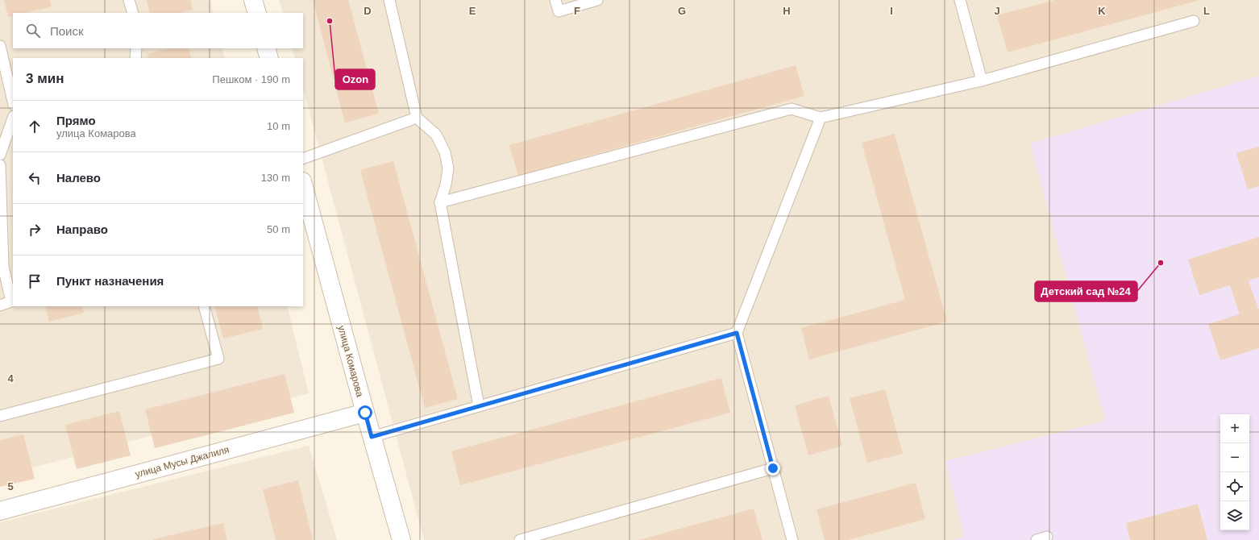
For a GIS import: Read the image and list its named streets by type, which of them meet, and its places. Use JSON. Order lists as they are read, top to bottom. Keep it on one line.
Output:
{"streets":{"street":["улица Комарова","улица Мусы Джалиля"]},"crossings":[["улица Комарова","улица Мусы Джалиля"]],"places":["Ozon","Детский сад №24"],"page":{"search":"Поиск","heading":["3 мин","Пешком · 190 m"],"list":[["Прямо","улица Комарова","10 m"],["Налево","130 m"],["Направо","50 m"],"Пункт назначения"],"map_buttons":["+","−"]},"grid":{"columns":["D","E","F","G","H","I","J","K","L"],"rows":["4","5"]}}
